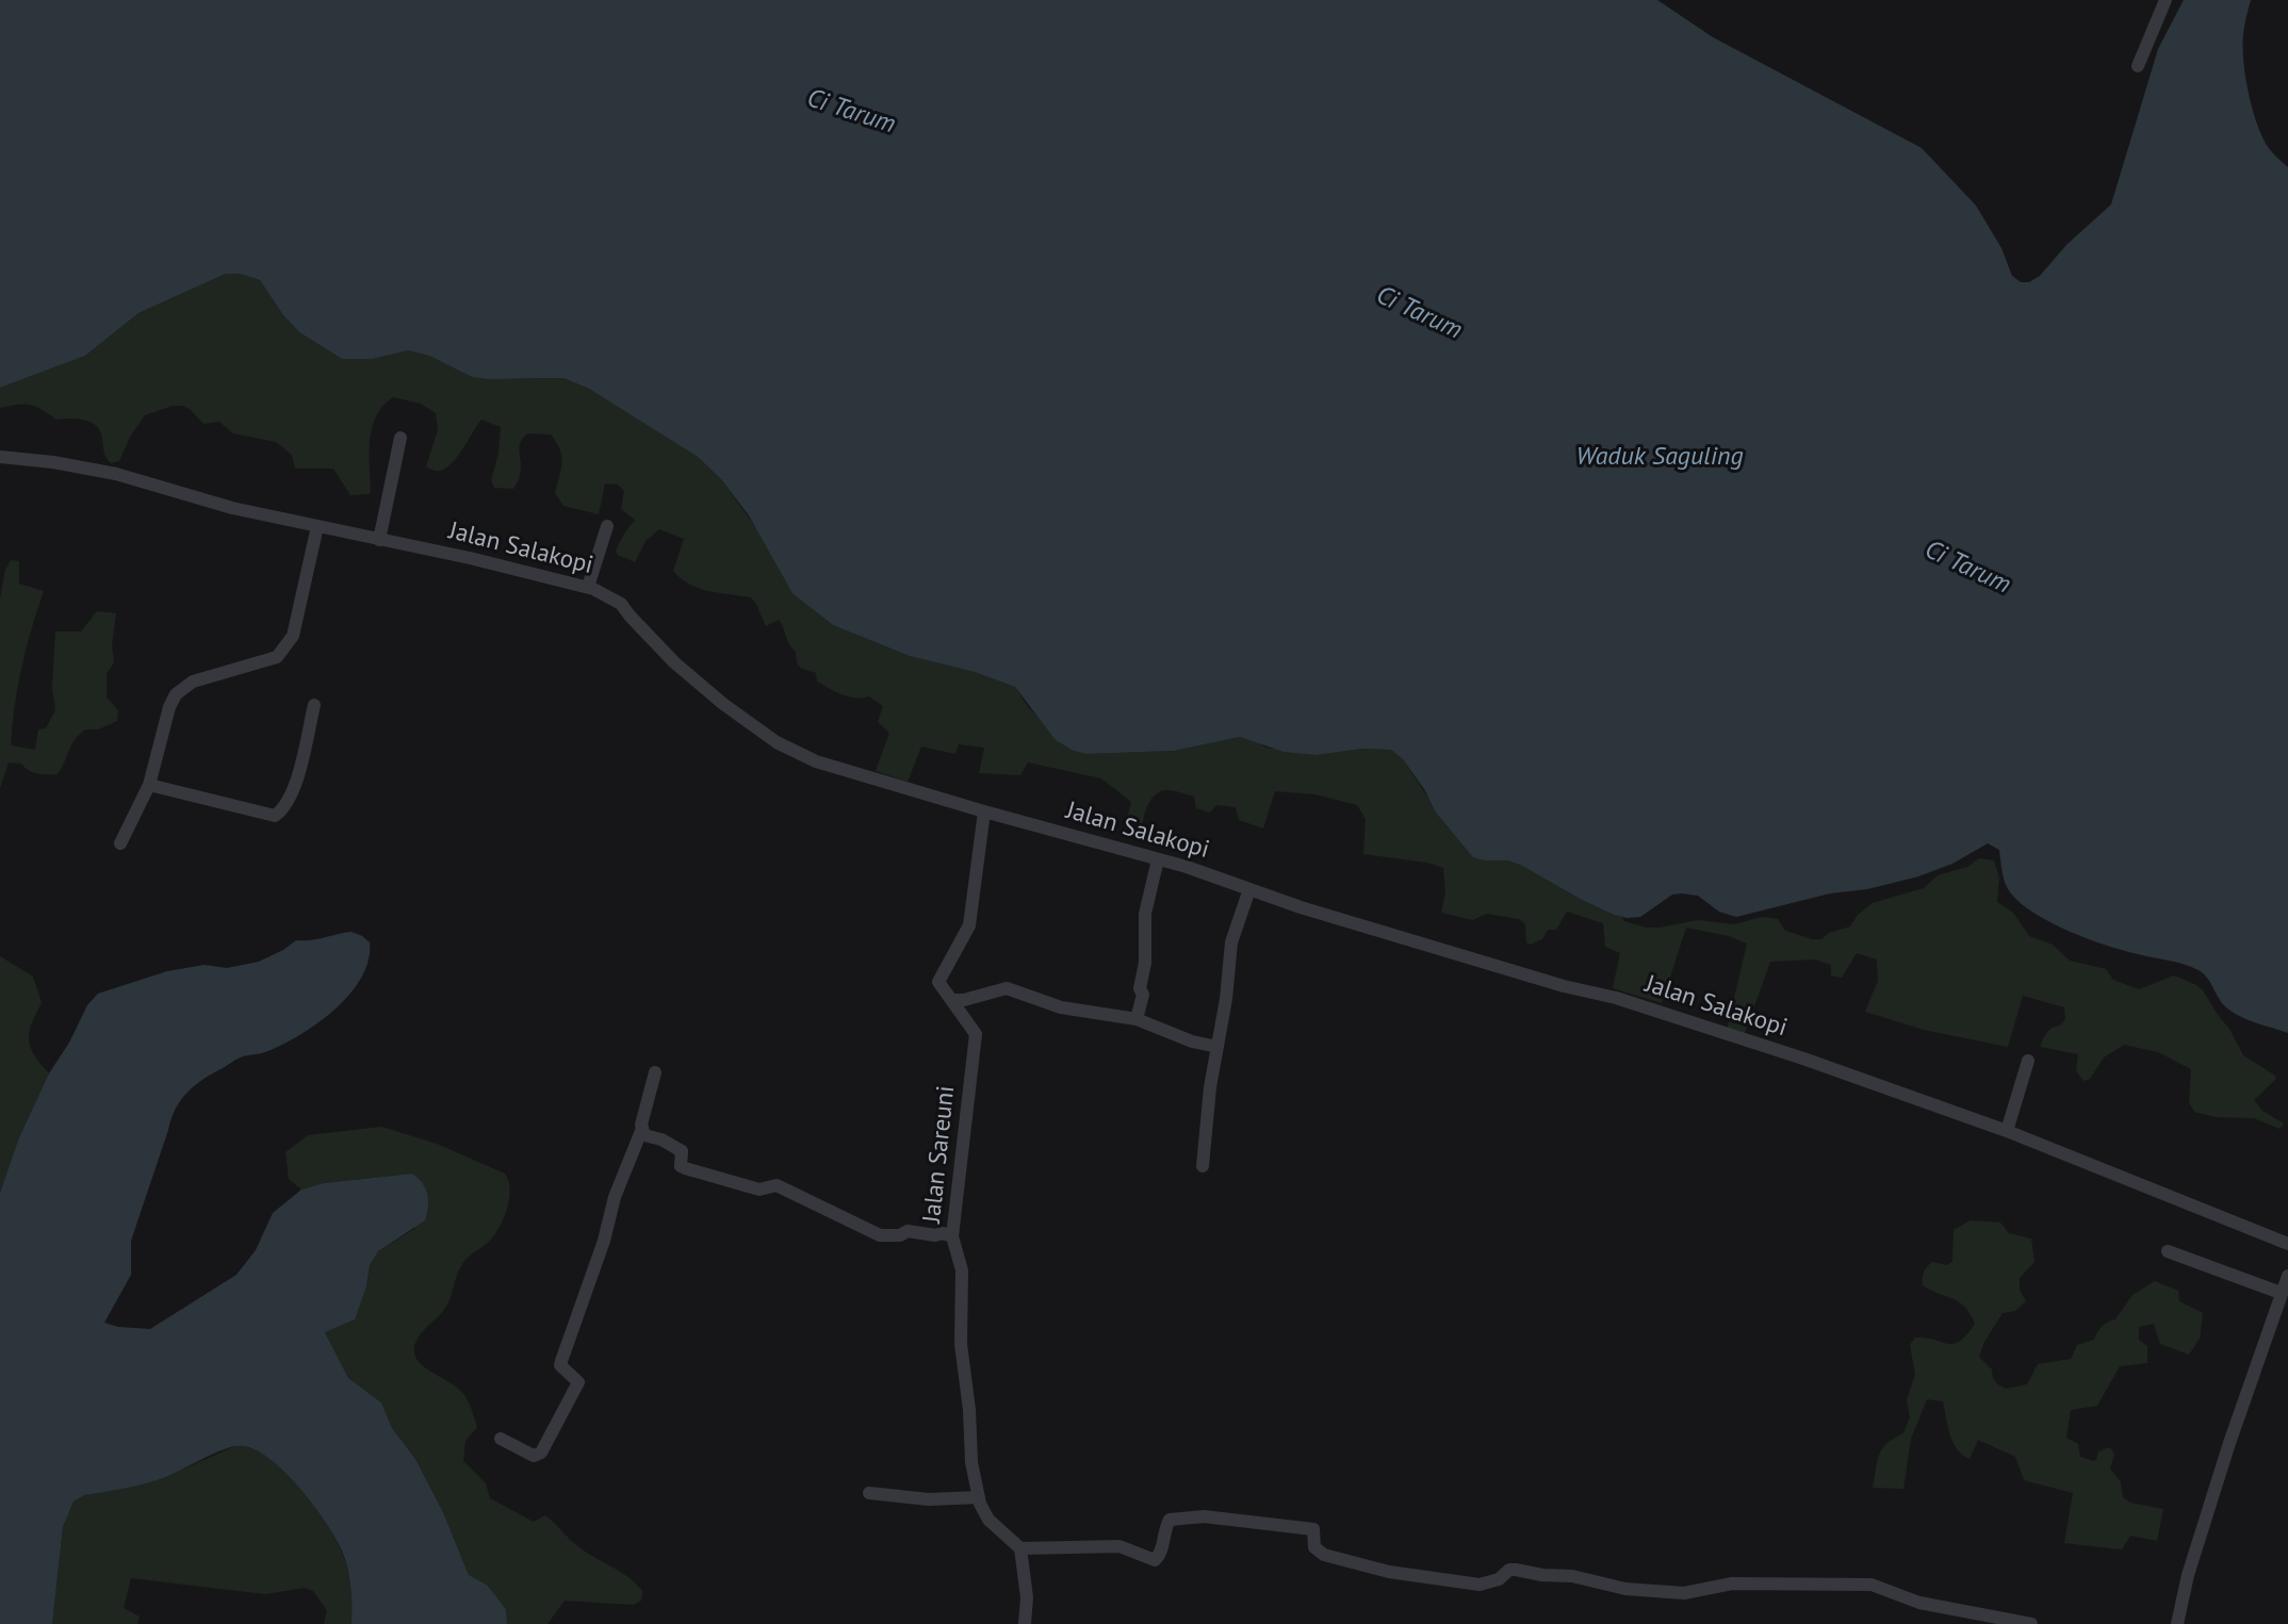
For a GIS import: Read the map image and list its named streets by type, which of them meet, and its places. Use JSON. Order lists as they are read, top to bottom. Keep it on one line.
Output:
{"streets":{"street":["Jalan Salakopi","Jalan Sareuni"]},"crossings":[["Jalan Salakopi","Jalan Sareuni"]],"water":["Ci Tarum","Waduk Saguling"]}
